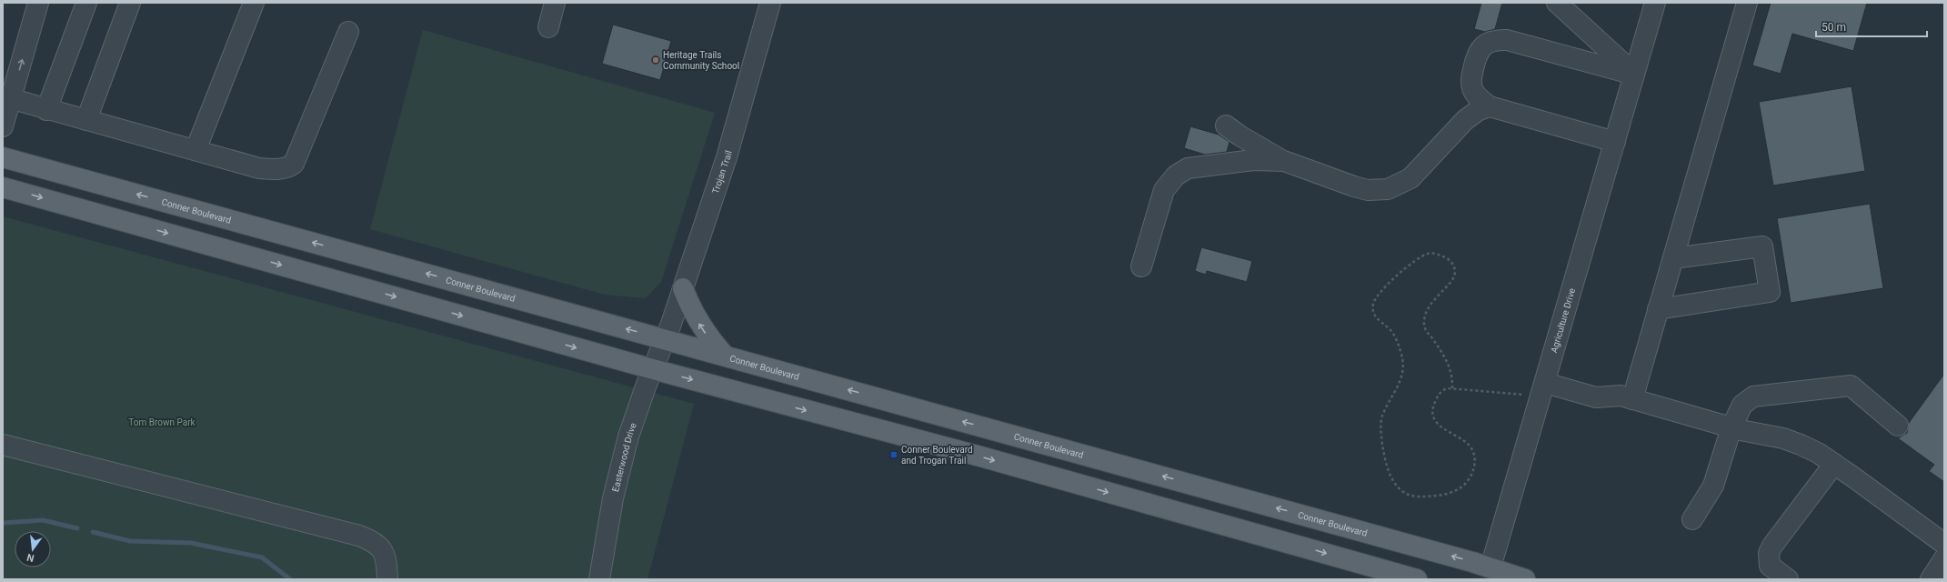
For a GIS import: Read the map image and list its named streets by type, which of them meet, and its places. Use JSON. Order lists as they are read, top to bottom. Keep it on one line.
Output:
{"streets":{"main road":["Conner Boulevard"],"street":["Trojan Trail","Agriculture Drive","Easterwood Drive"]},"crossings":[["Trojan Trail","Conner Boulevard"],["Trojan Trail","Easterwood Drive"],["Conner Boulevard","Agriculture Drive"],["Conner Boulevard","Easterwood Drive"]],"parks":["Tom Brown Park"],"places":{"other":["Heritage Trails Community School"],"transit":["Conner Boulevard and Trogan Trail"]},"scale_bar":"50 m","north":"bottom"}
